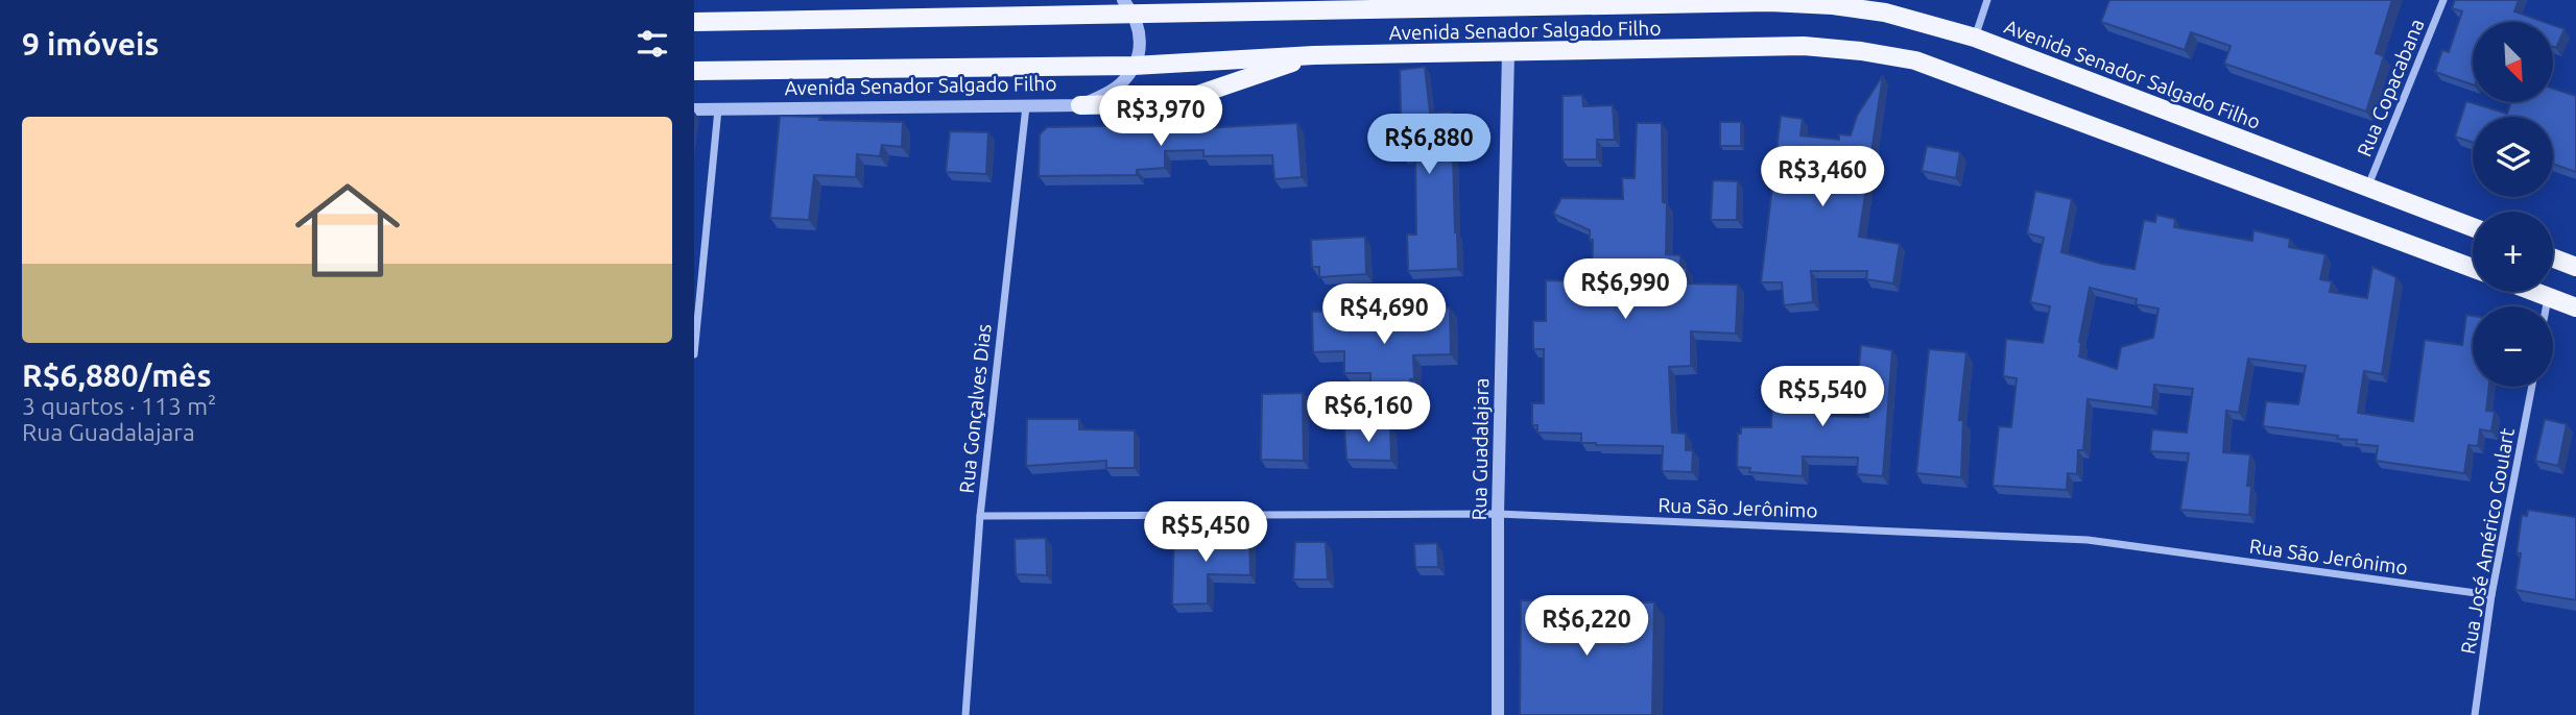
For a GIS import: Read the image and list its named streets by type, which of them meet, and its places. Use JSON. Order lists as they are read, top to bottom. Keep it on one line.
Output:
{"streets":{"main road":["Avenida Senador Salgado Filho"],"street":["Rua Copacabana","Rua Gonçalves Dias","Rua Guadalajara","Rua São Jerônimo","Rua José Américo Goulart"]},"crossings":[["Avenida Senador Salgado Filho","Rua Copacabana"],["Avenida Senador Salgado Filho","Rua Gonçalves Dias"],["Avenida Senador Salgado Filho","Rua Guadalajara"],["Rua Gonçalves Dias","Rua São Jerônimo"],["Rua Guadalajara","Rua São Jerônimo"],["Rua São Jerônimo","Rua José Américo Goulart"]],"north":"bottom right","page":{"heading":"9 imóveis","map_buttons":["+","−"],"price":["R$3,970","R$6,880","R$3,460","R$6,990","R$4,690","R$5,540","R$6,160","R$5,450","R$6,220"],"list":[{"name":"R$6,880/mês","note":"3 quartos · 113 m² · Rua Guadalajara"}]}}
